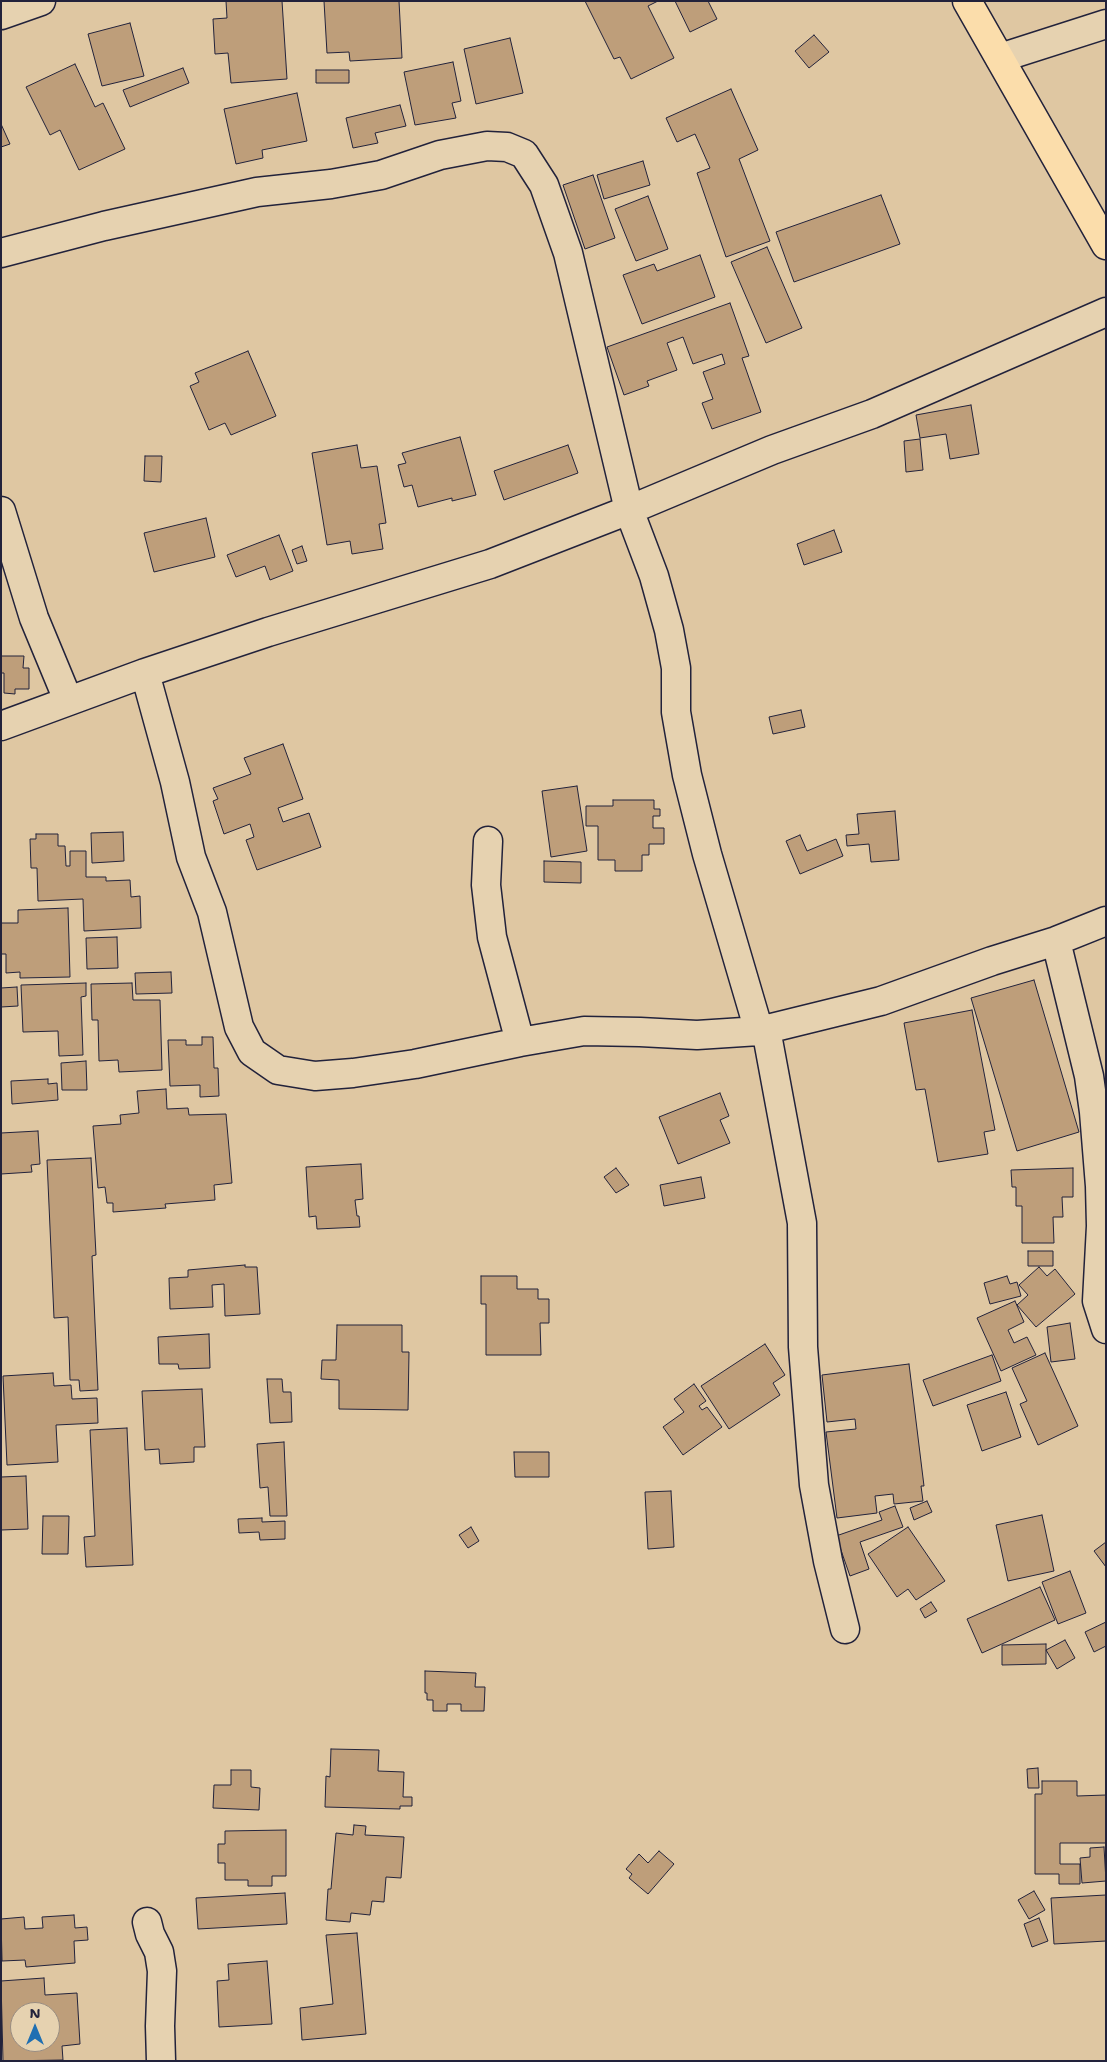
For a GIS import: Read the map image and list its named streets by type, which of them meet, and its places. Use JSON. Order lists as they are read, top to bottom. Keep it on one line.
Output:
{"north":"top"}
